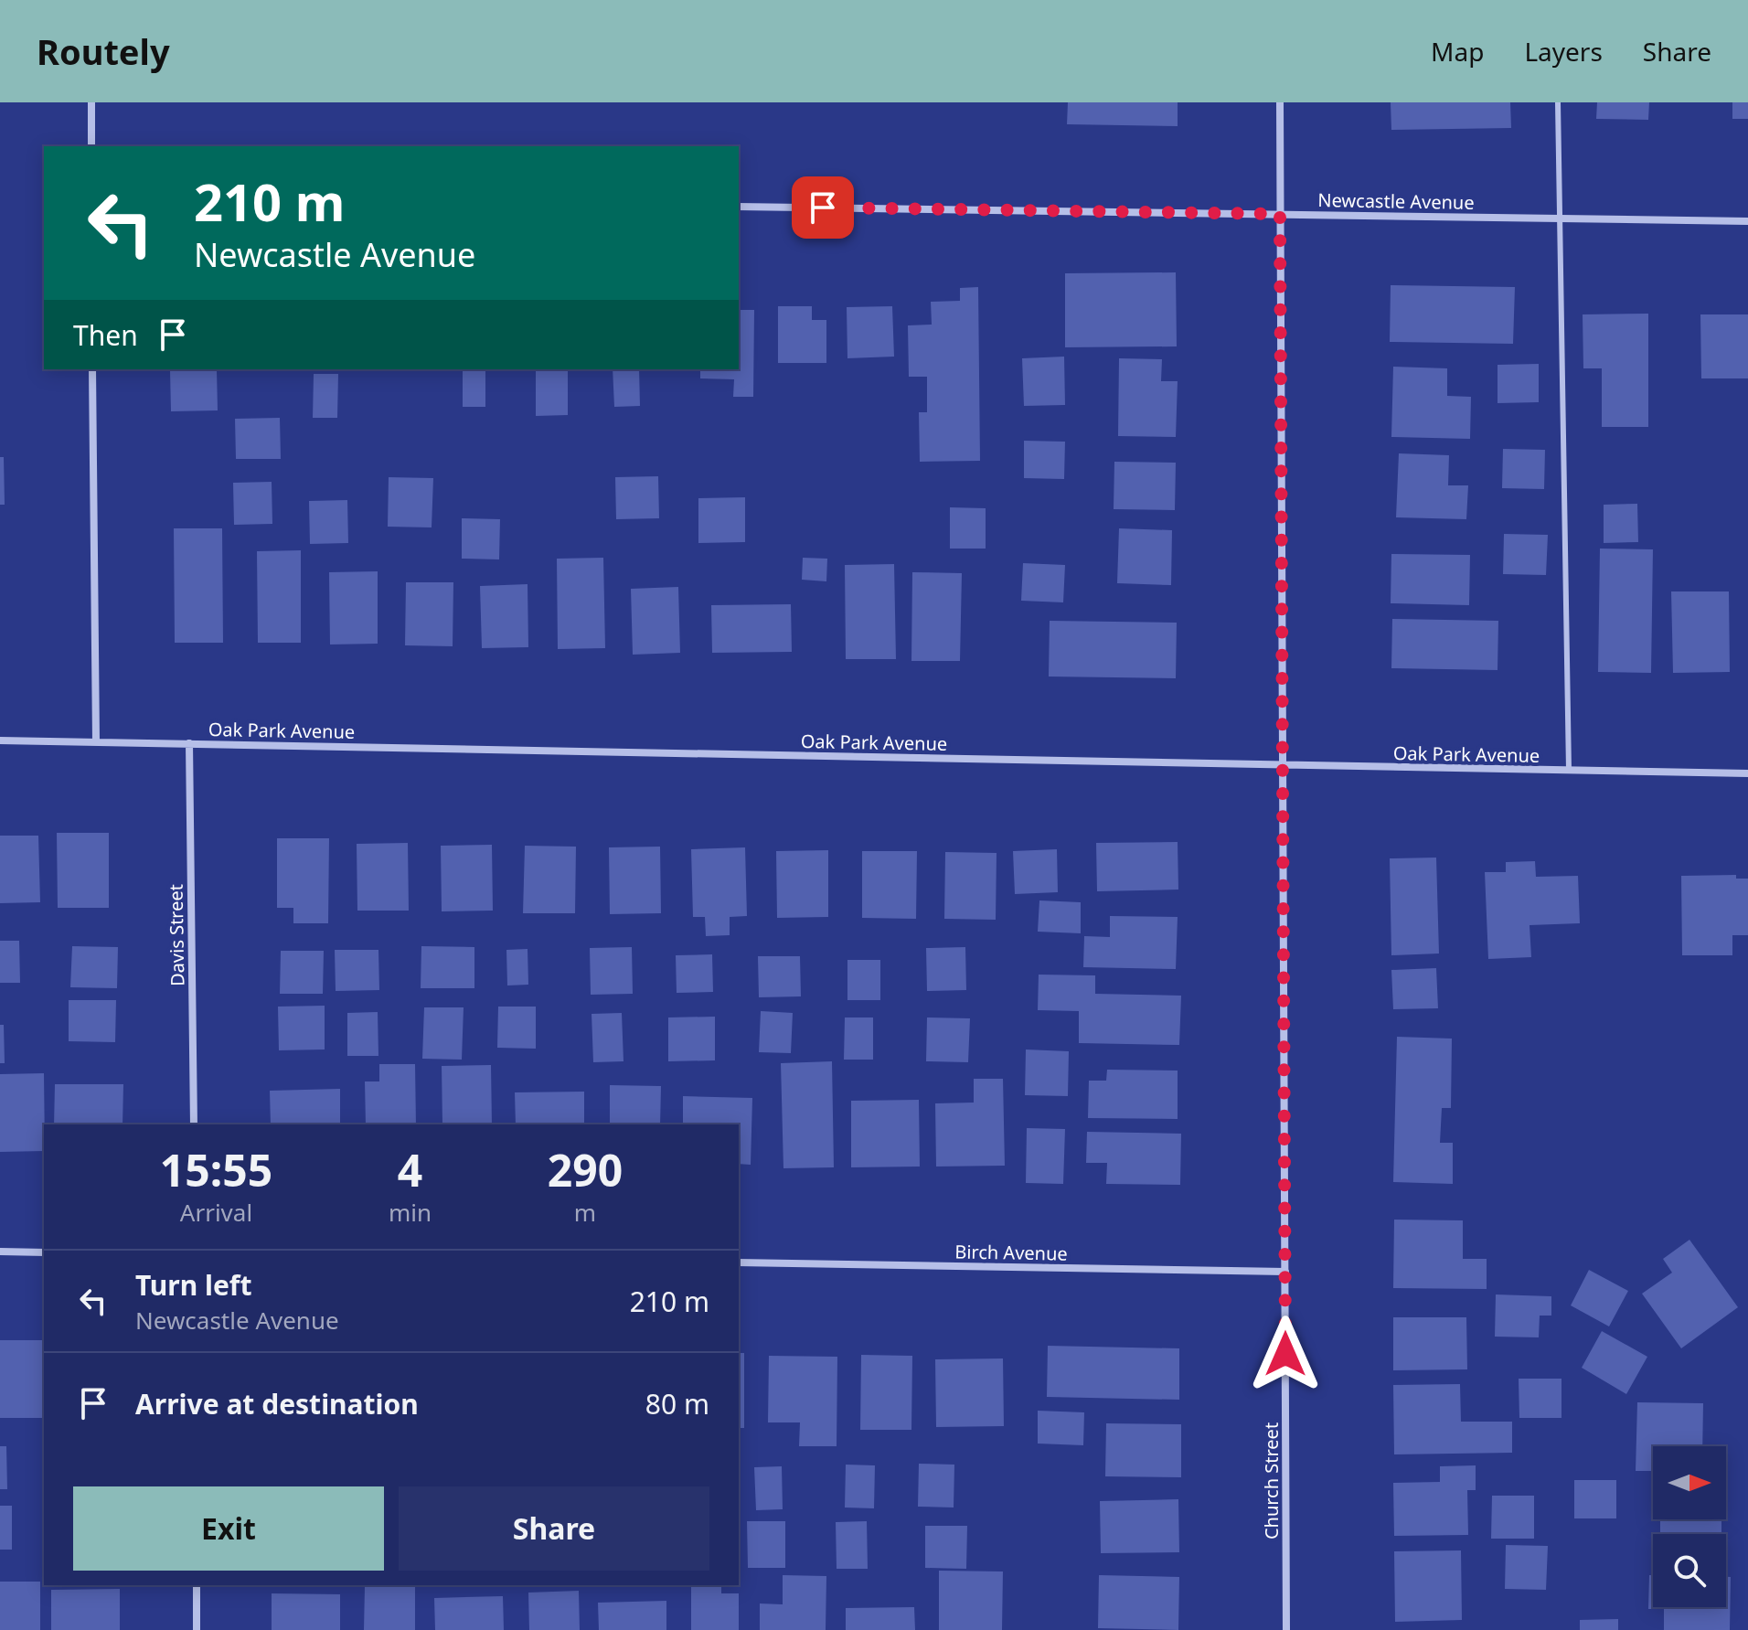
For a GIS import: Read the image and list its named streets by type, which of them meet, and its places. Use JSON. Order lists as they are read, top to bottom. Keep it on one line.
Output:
{"streets":{"street":["Newcastle Avenue","Oak Park Avenue","Davis Street","Birch Avenue","Church Street"]},"crossings":[["Newcastle Avenue","Church Street"],["Oak Park Avenue","Davis Street"],["Oak Park Avenue","Church Street"],["Birch Avenue","Church Street"]],"north":"right","page":{"header":"Routely","nav":["Map","Layers","Share"],"turn":["210 m","Newcastle Avenue"],"then":"Then","eta":["15:55","Arrival","4","min","290","m"],"list":[{"name":"Turn left","note":"Newcastle Avenue","value":"210 m"},{"name":"Arrive at destination","value":"80 m"}],"buttons":["Exit","Share"]}}
